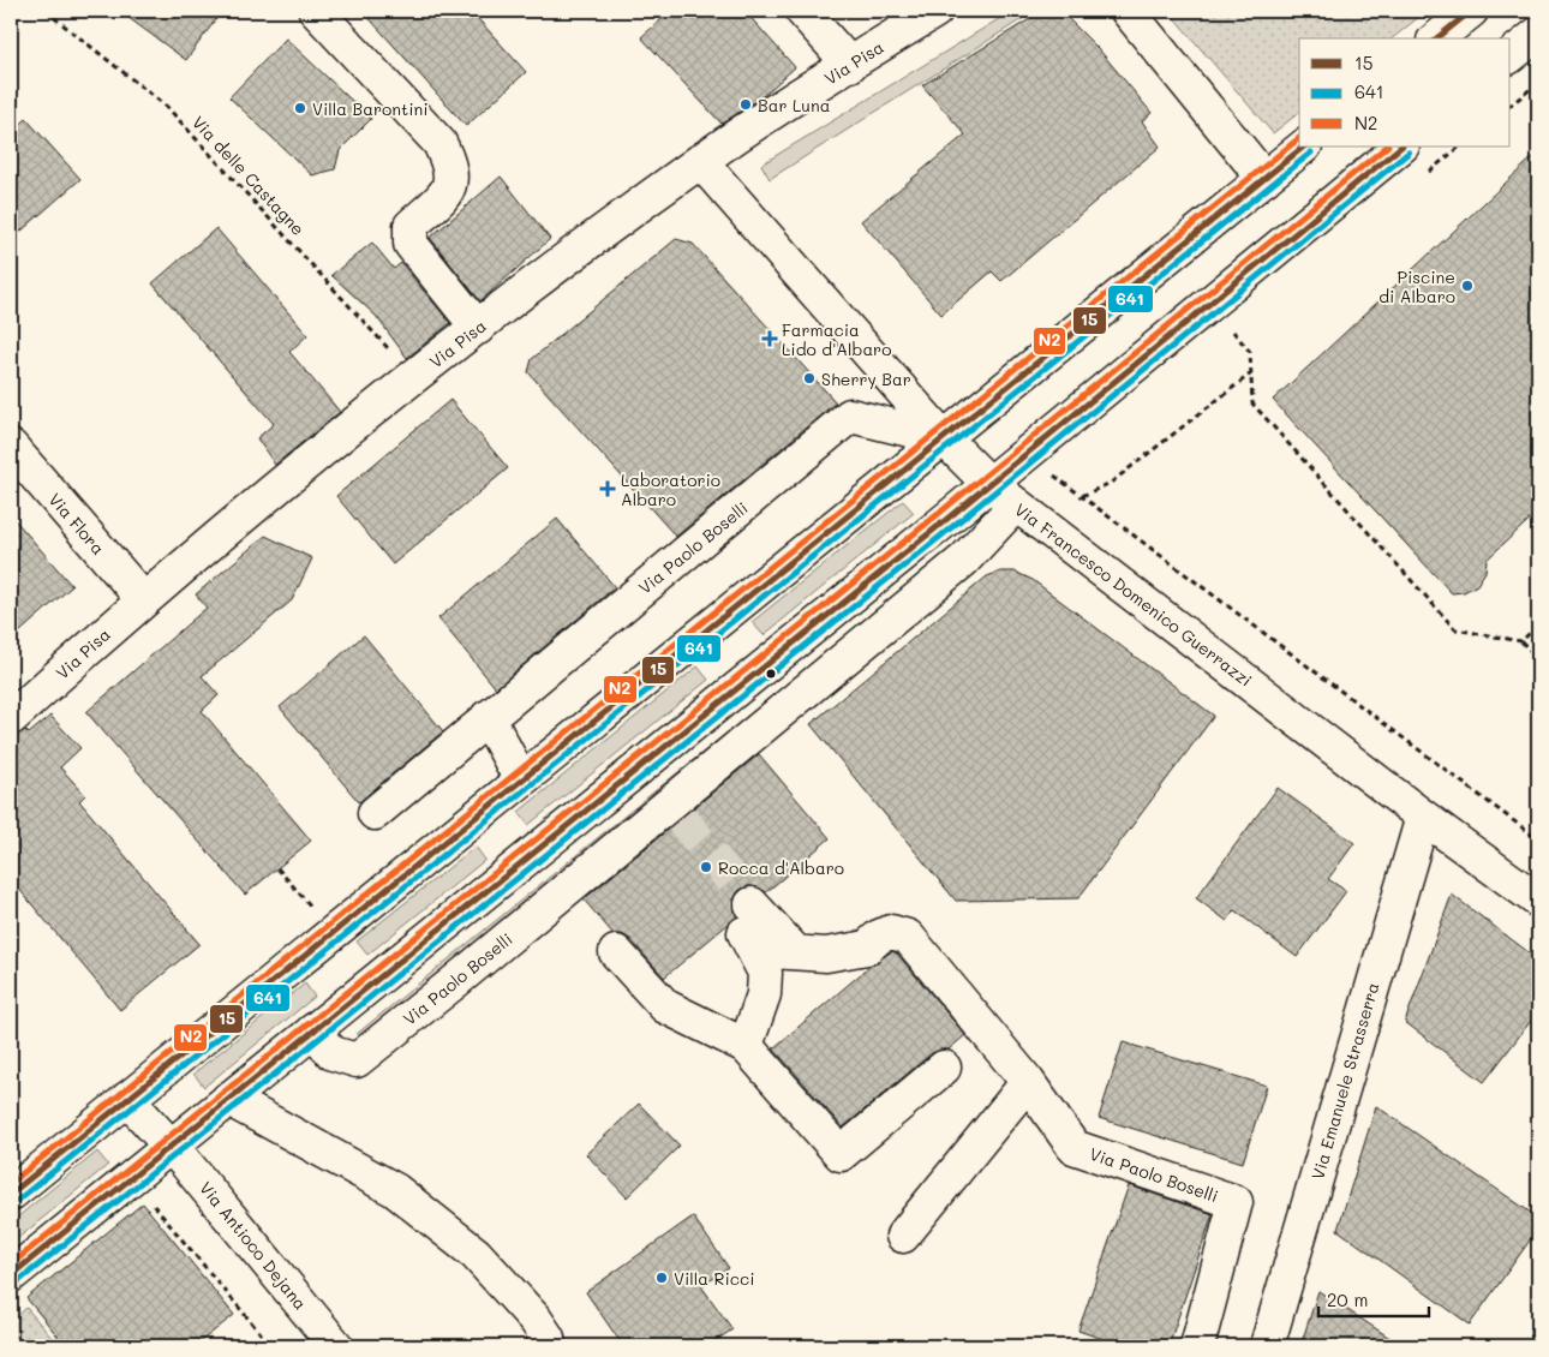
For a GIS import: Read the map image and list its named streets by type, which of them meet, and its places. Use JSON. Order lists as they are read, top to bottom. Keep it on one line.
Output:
{"streets":{"street":["Via Pisa","Via Flora","Via Paolo Boselli","Via Francesco Domenico Guerrazzi","Via Emanuele Strasserra","Via Antioco Dejana"],"path":["Via delle Castagne"]},"crossings":[["Via Pisa","Via delle Castagne"],["Via Pisa","Via Flora"],["Via Pisa","Via Francesco Domenico Guerrazzi"],["Via Paolo Boselli","Via Francesco Domenico Guerrazzi"],["Via Francesco Domenico Guerrazzi","Via Emanuele Strasserra"]],"places":{"other":["Bar Luna","Villa Barontini","Piscine di Albaro","Sherry Bar","Rocca d'Albaro","Villa Ricci"],"health":["Farmacia Lido d'Albaro","Laboratorio Albaro"]},"lines":["transit line 15","transit line N2","transit line 641"],"legend":["15","641","N2"],"scale_bar":"20 m"}
